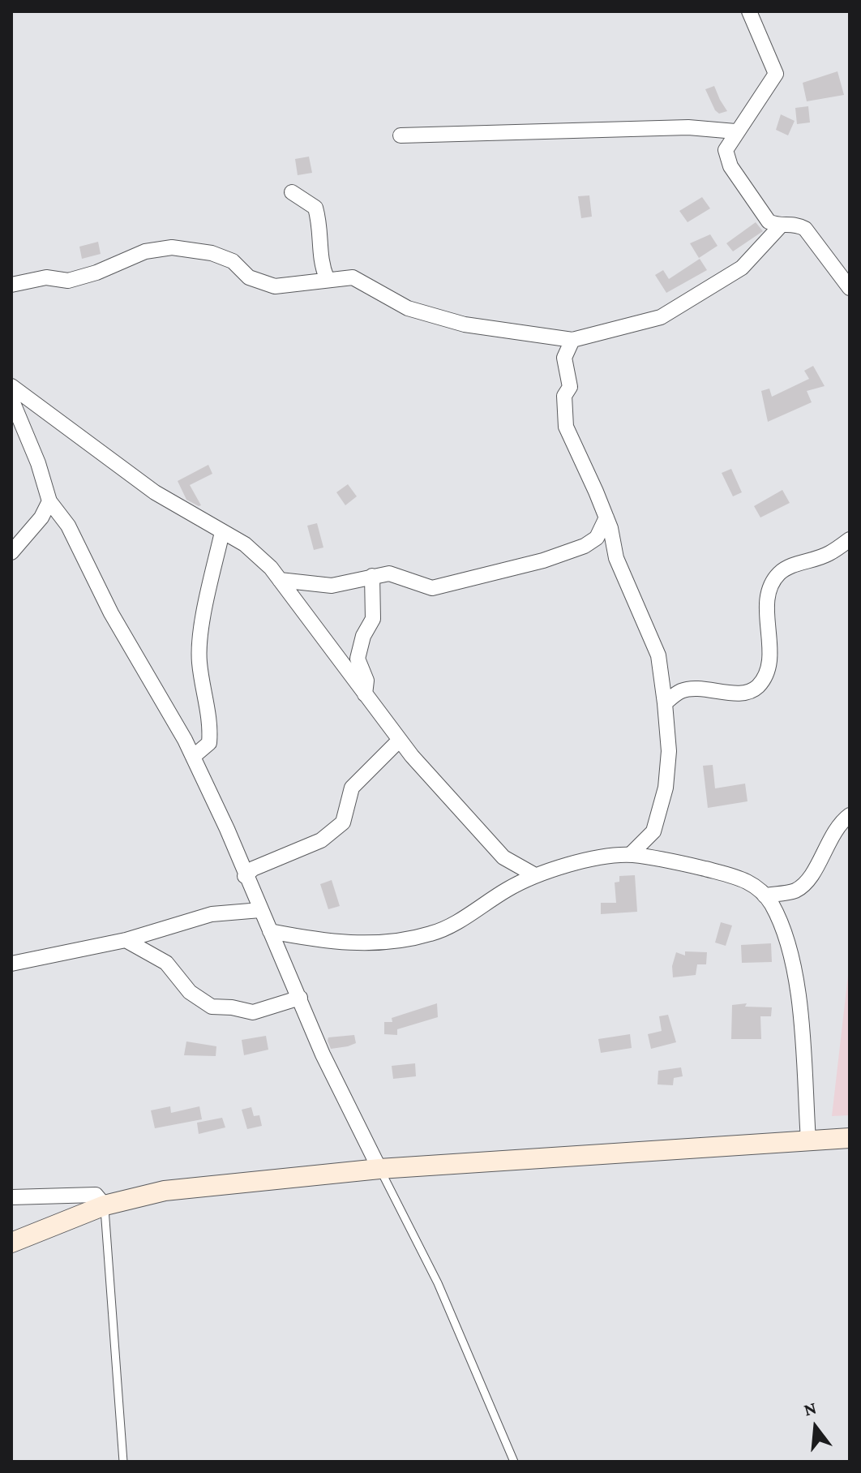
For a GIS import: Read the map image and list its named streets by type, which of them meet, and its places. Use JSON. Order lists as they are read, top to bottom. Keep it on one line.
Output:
{"north":"top"}
